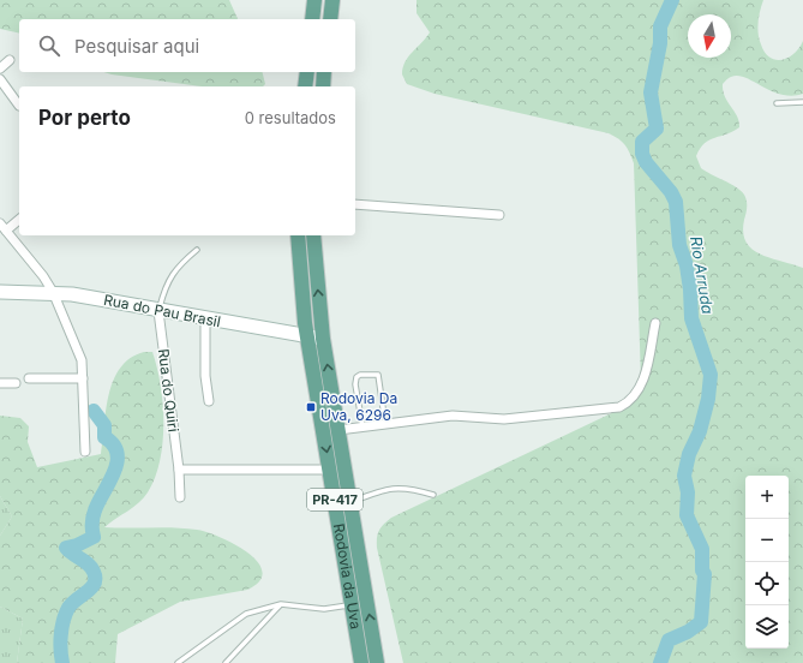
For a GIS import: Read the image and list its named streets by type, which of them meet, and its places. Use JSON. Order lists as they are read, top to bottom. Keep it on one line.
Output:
{"streets":{"main road":["PR-417","Rodovia da Uva"],"street":["Rua do Pau Brasil","Rua do Quiri"]},"crossings":[["Rua do Pau Brasil","Rua do Quiri"],["Rua do Pau Brasil","Rodovia da Uva"]],"water":["Rio Arruda"],"places":{"transit":["Rodovia Da Uva, 6296"]},"north":"bottom","page":{"search":"Pesquisar aqui","heading":["Por perto","0 resultados"],"map_buttons":["+","−"]}}
